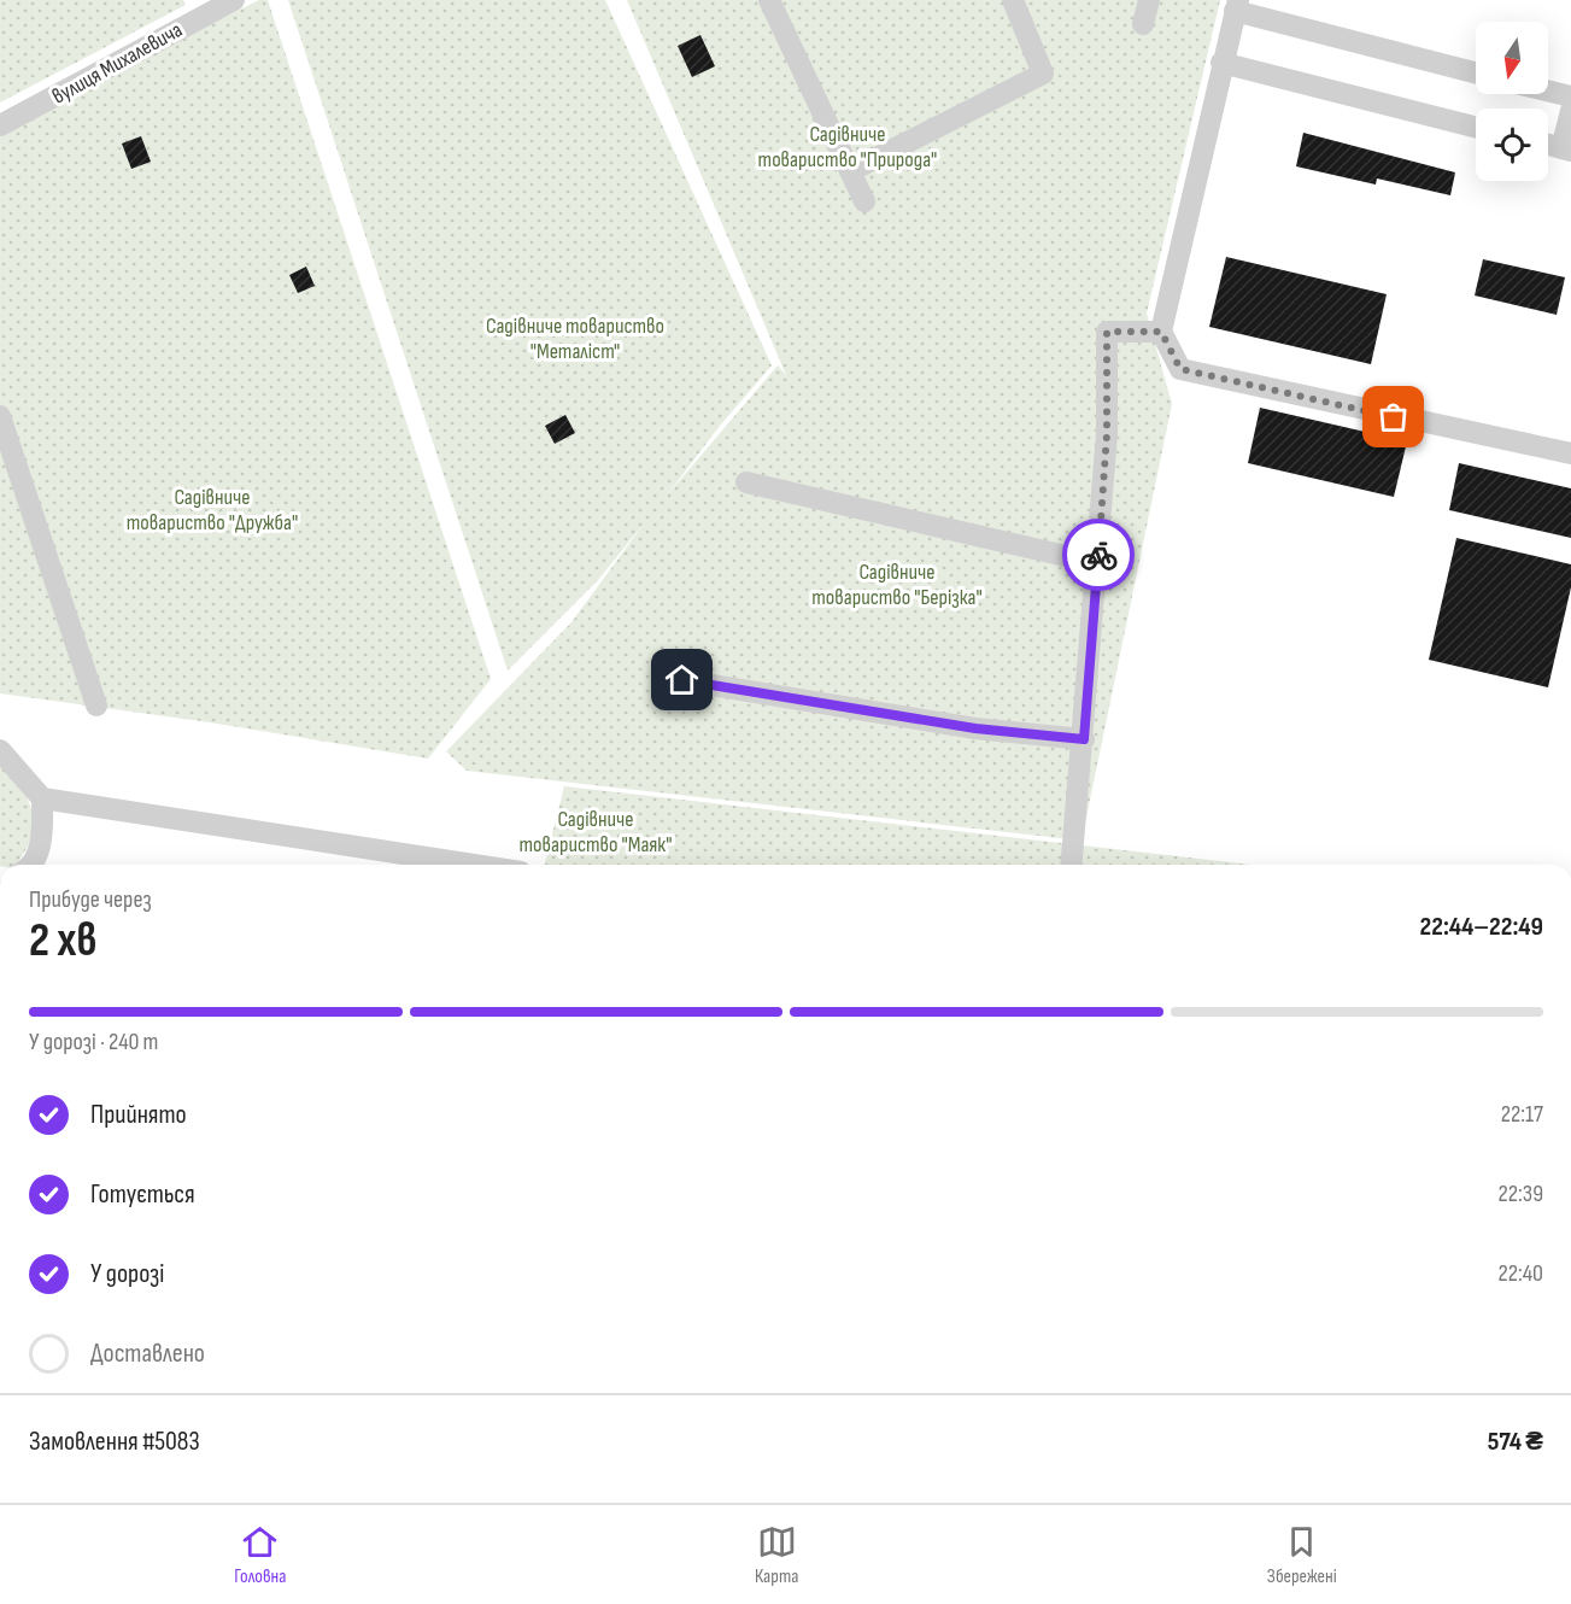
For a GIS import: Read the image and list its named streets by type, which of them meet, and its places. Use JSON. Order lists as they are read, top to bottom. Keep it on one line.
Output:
{"streets":{"street":["вулиця Михалевича"]},"parks":["Садівниче товариство \"Природа\"","Садівниче товариство \"Металіст\"","Садівниче товариство \"Дружба\"","Садівниче товариство \"Берізка\"","Садівниче товариство \"Маяк\""],"north":"bottom","page":{"heading":["2 хв","Прибуде через","22:44–22:49"],"panel":["Замовлення #5083","574 ₴"],"bar":"У дорозі · 240 m","list":[["Прийнято","22:17"],["Готується","22:39"],["У дорозі","22:40"],"Доставлено"],"tabs":["Головна","Карта","Збережені"]}}
